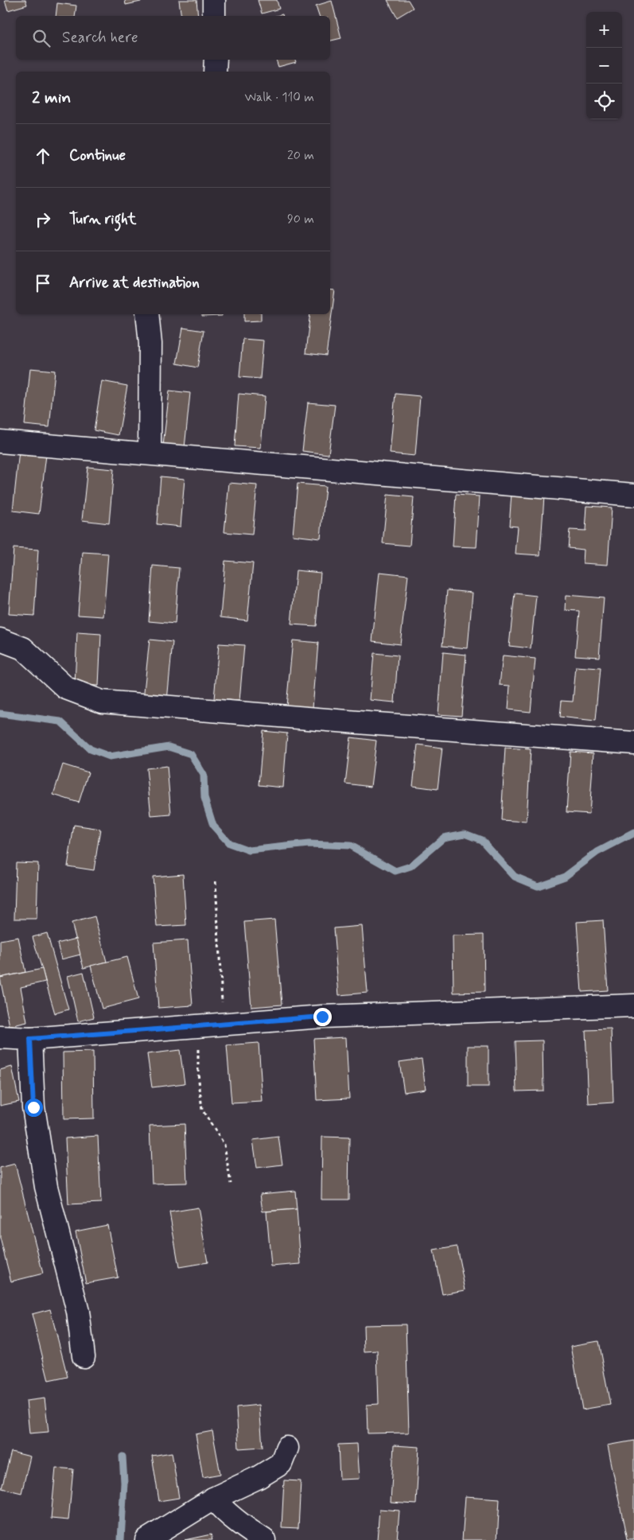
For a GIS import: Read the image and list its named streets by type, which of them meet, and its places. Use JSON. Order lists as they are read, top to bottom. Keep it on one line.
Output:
{"page":{"map_buttons":["+","−"],"search":"Search here","heading":["2 min","Walk · 110 m"],"list":[["Continue","20 m"],["Turn right","90 m"],"Arrive at destination"]}}
